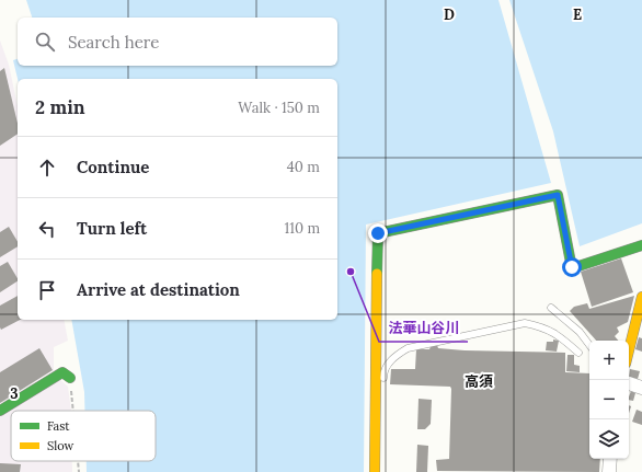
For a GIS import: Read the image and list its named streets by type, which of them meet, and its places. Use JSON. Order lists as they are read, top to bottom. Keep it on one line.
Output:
{"districts":["高須"],"places":["法華山谷川"],"legend":["Fast","Slow"],"page":{"search":"Search here","heading":["2 min","Walk · 150 m"],"list":[["Continue","40 m"],["Turn left","110 m"],"Arrive at destination"],"map_buttons":["+","−"]},"grid":{"columns":["D","E"],"rows":["3"]}}
